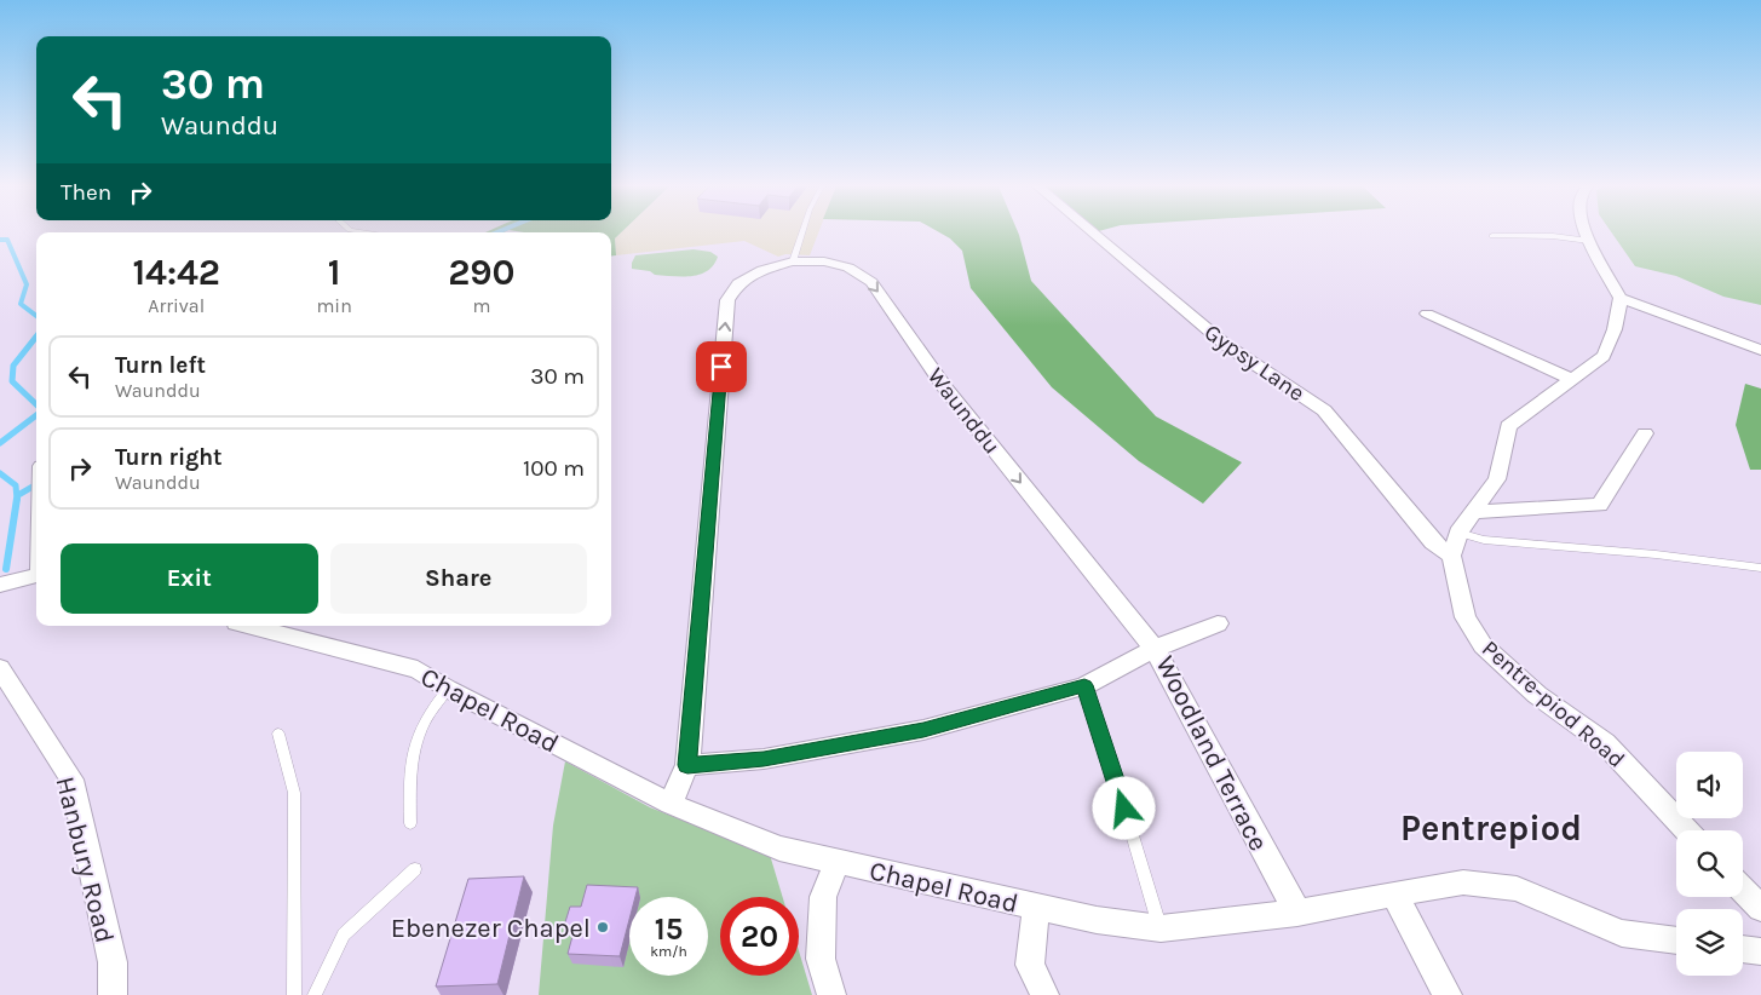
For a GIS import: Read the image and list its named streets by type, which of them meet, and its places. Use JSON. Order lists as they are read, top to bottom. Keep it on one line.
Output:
{"streets":{"street":["Gypsy Lane","Waunddu","Pentre-piod Road","Chapel Road","Woodland Terrace","Hanbury Road"]},"crossings":[["Gypsy Lane","Pentre-piod Road"],["Waunddu","Chapel Road"],["Waunddu","Woodland Terrace"],["Chapel Road","Woodland Terrace"]],"districts":["Pentrepiod"],"places":["Ebenezer Chapel"],"page":{"turn":["30 m","Waunddu"],"then":"Then","eta":["14:42","Arrival","1","min","290","m"],"list":[{"name":"Turn left","note":"Waunddu","value":"30 m"},{"name":"Turn right","note":"Waunddu","value":"100 m"}],"buttons":["Exit","Share"],"speed":"15 km/h","limit":"20"}}
